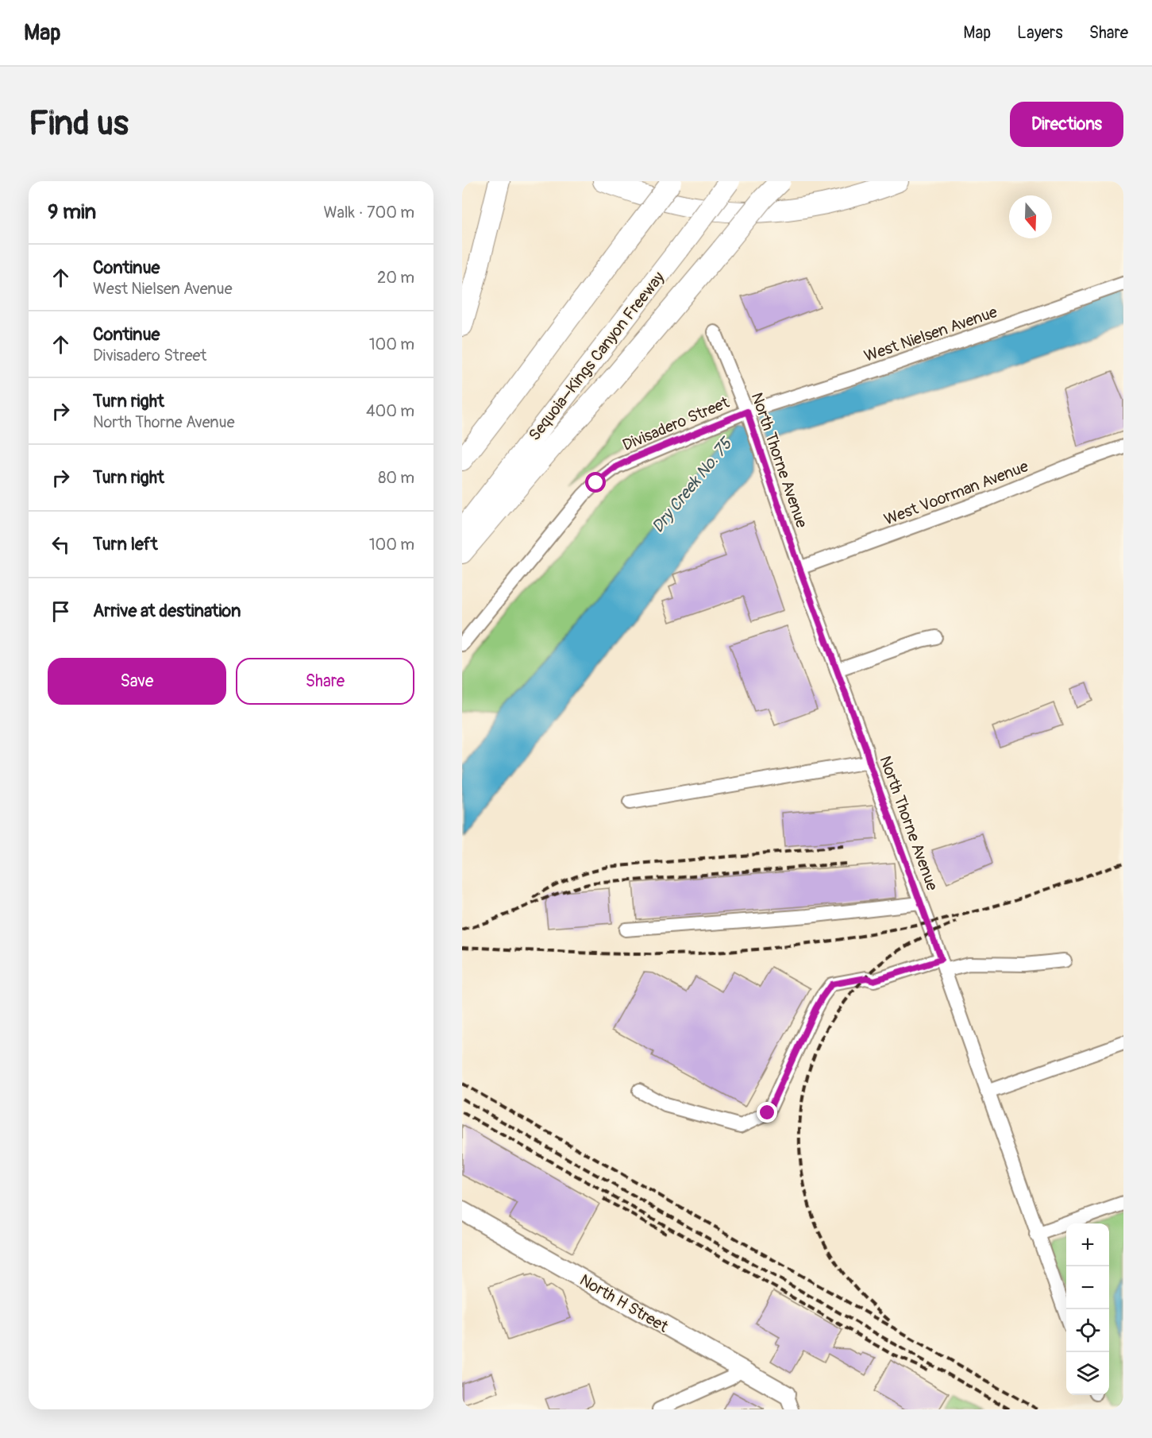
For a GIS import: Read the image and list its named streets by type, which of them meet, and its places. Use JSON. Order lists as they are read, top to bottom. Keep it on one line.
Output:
{"streets":{"highway":["Sequoia–Kings Canyon Freeway"],"main road":["North H Street"],"street":["West Nielsen Avenue","Divisadero Street","North Thorne Avenue","West Voorman Avenue"]},"crossings":[["West Nielsen Avenue","Divisadero Street"],["West Nielsen Avenue","North Thorne Avenue"],["Divisadero Street","North Thorne Avenue"],["North Thorne Avenue","West Voorman Avenue"]],"water":["Dry Creek No. 75"],"north":"bottom","page":{"header":"Map","nav":["Map","Layers","Share"],"buttons":["Directions",["Save","Share"]],"title":"Find us","heading":["9 min","Walk · 700 m"],"list":[["Continue","West Nielsen Avenue","20 m"],["Continue","Divisadero Street","100 m"],["Turn right","North Thorne Avenue","400 m"],["Turn right","80 m"],["Turn left","100 m"],"Arrive at destination"],"map_buttons":["+","−"]}}
